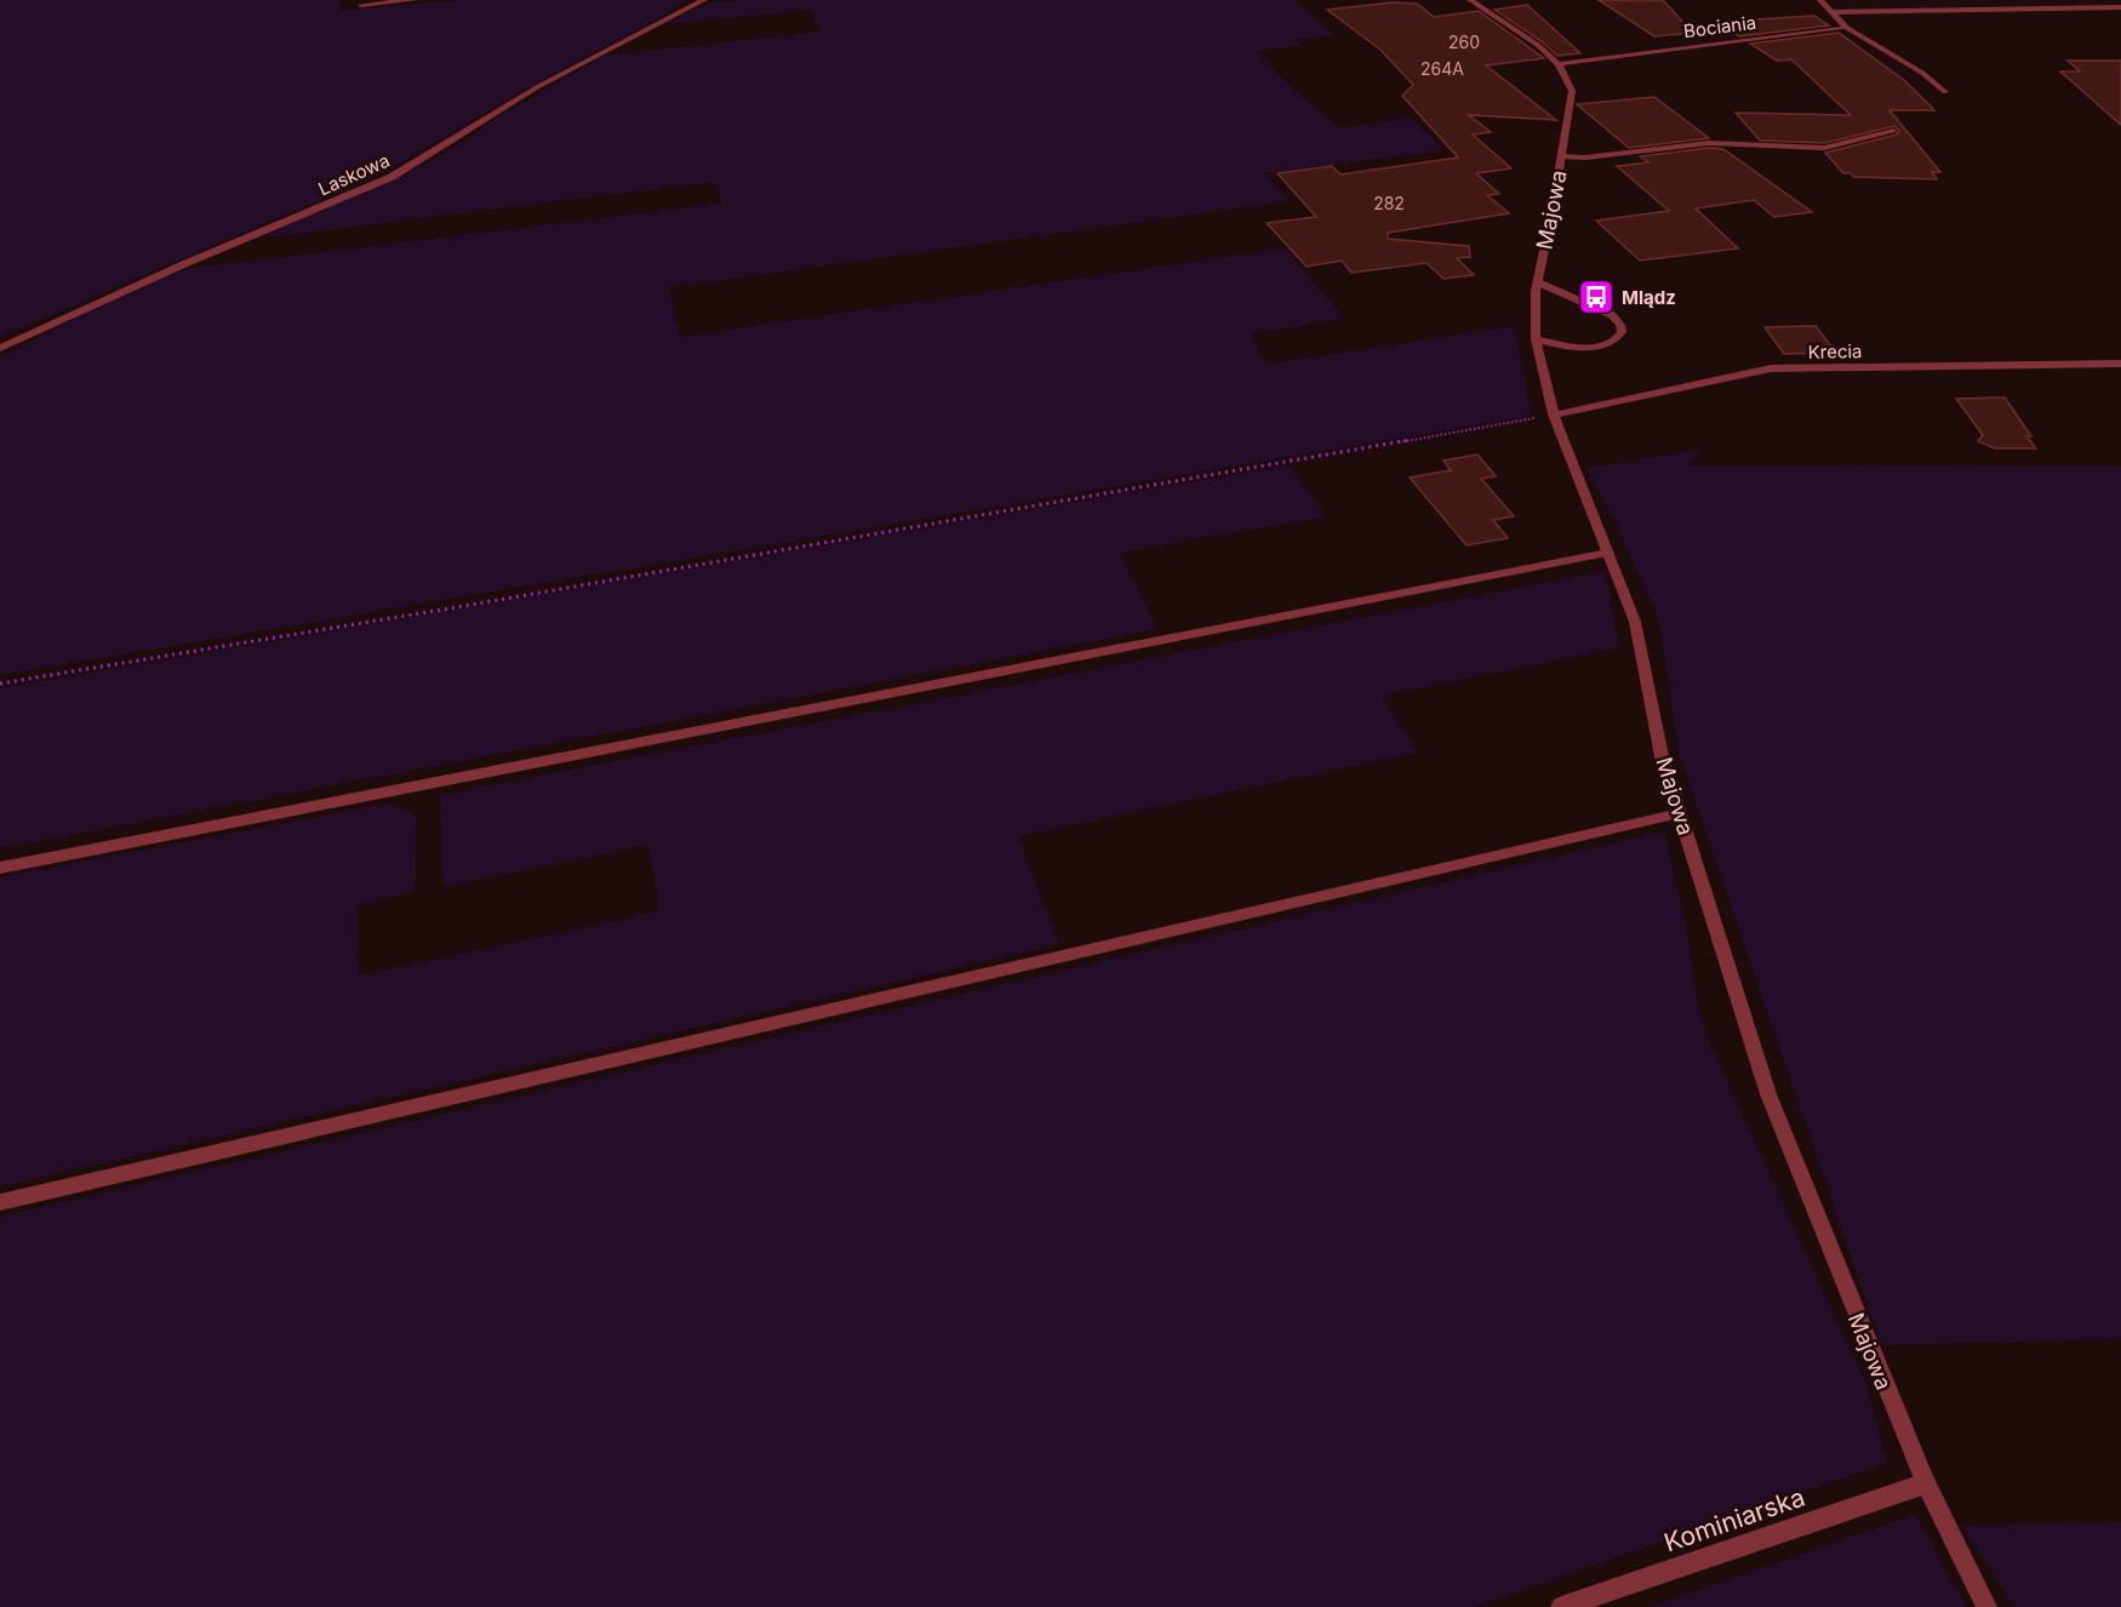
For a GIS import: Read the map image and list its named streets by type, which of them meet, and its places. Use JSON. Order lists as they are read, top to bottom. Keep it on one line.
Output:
{"streets":{"street":["Bociania","Laskowa","Majowa","Krecia","Kominiarska"]},"crossings":[["Bociania","Majowa"],["Majowa","Krecia"],["Majowa","Kominiarska"]],"places":{"bus stop":["Mlądz"]},"house_numbers":["260","264A","282"]}
